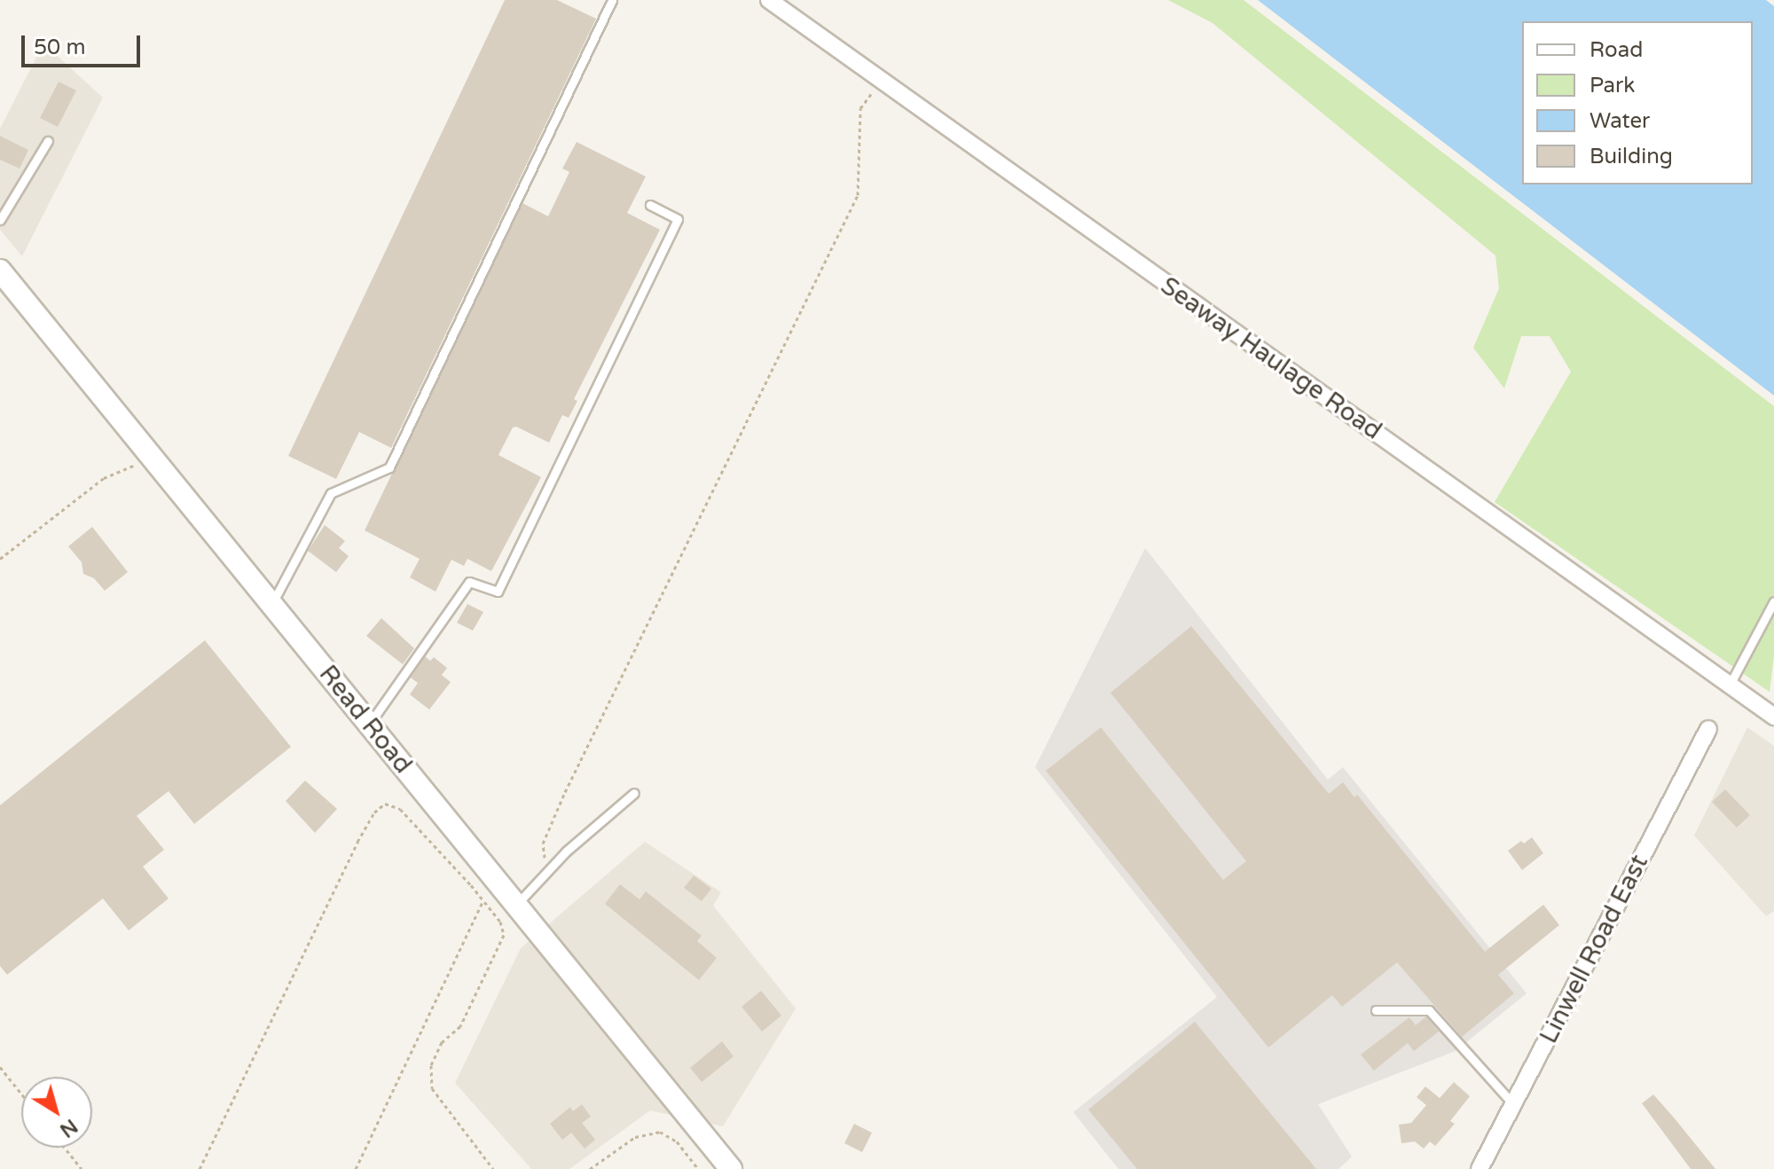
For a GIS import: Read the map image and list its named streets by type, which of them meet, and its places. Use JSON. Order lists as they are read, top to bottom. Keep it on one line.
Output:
{"streets":{"street":["Seaway Haulage Road","Read Road","Linwell Road East"]},"legend":["Road","Park","Water","Building"],"scale_bar":"50 m","north":"bottom right"}
